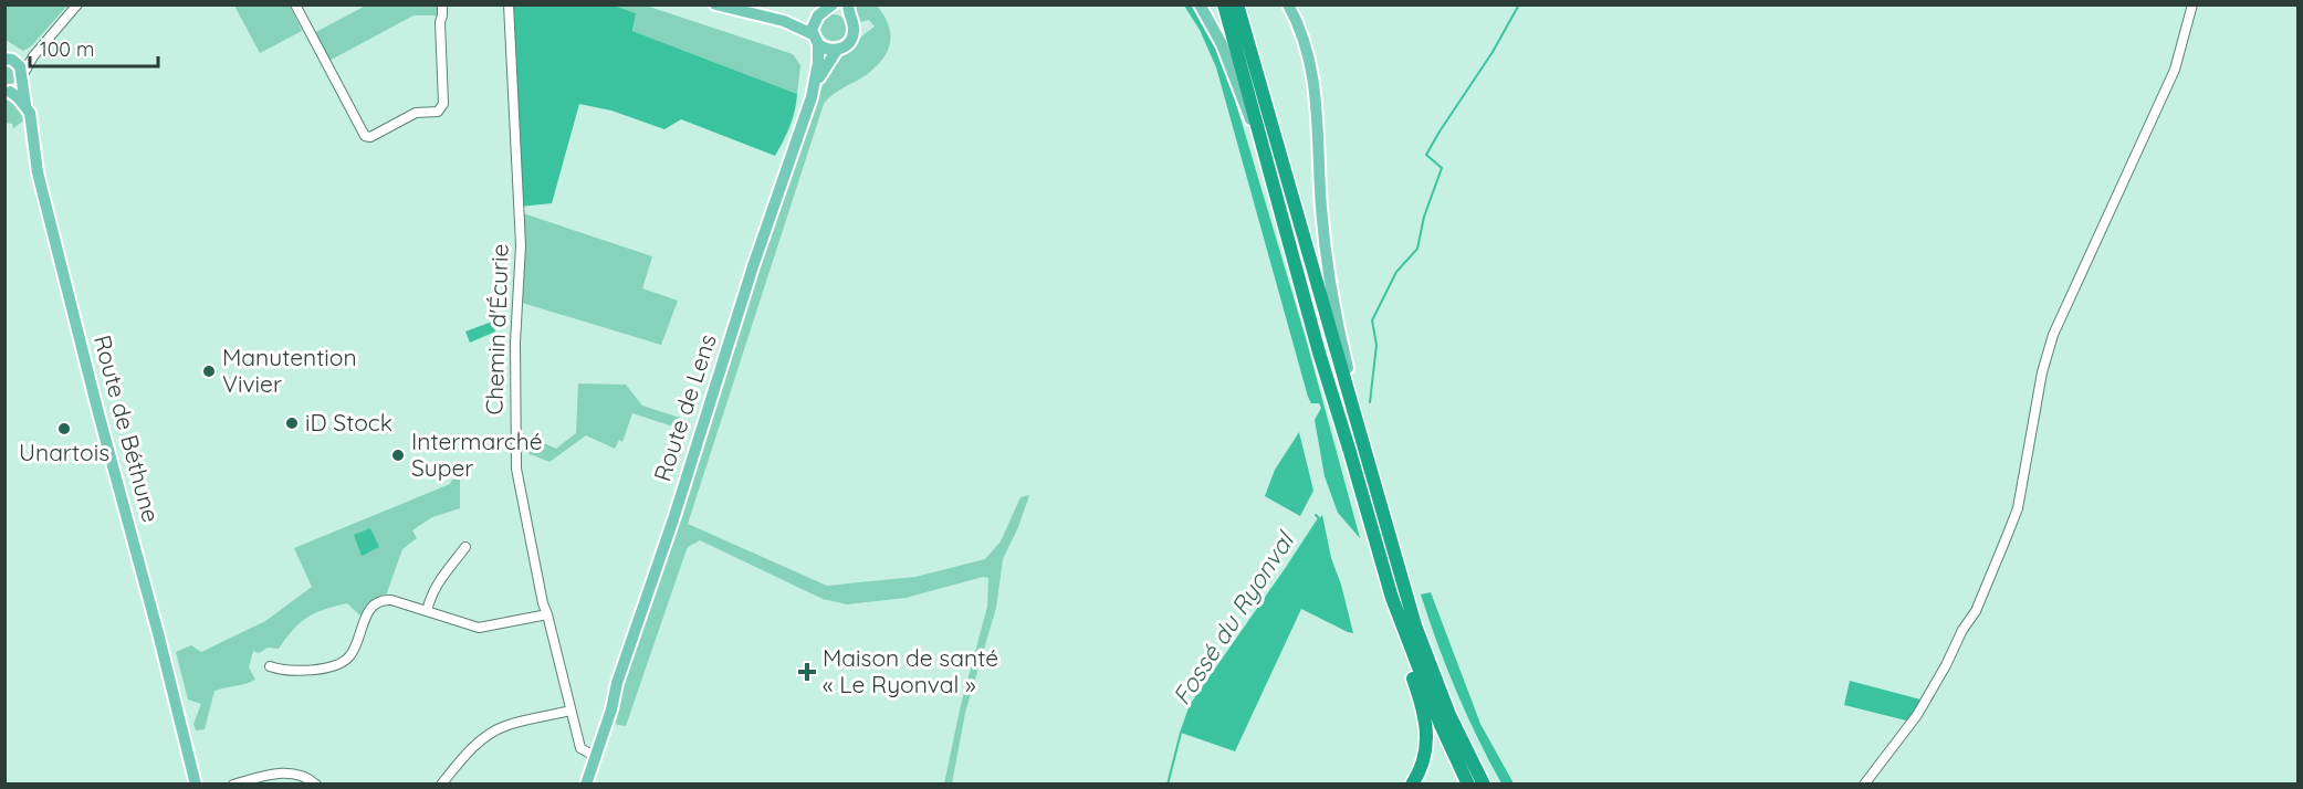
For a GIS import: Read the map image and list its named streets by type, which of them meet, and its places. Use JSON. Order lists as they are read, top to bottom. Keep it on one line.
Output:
{"streets":{"main road":["Route de Lens","Route de Béthune"],"street":["Chemin d'Écurie"]},"crossings":[["Chemin d'Écurie","Route de Lens"]],"water":["Fossé du Ryonval"],"places":{"other":["Manutention Vivier","iD Stock","Unartois","Intermarché Super"],"health":["Maison de santé « Le Ryonval »"]},"scale_bar":"100 m"}
